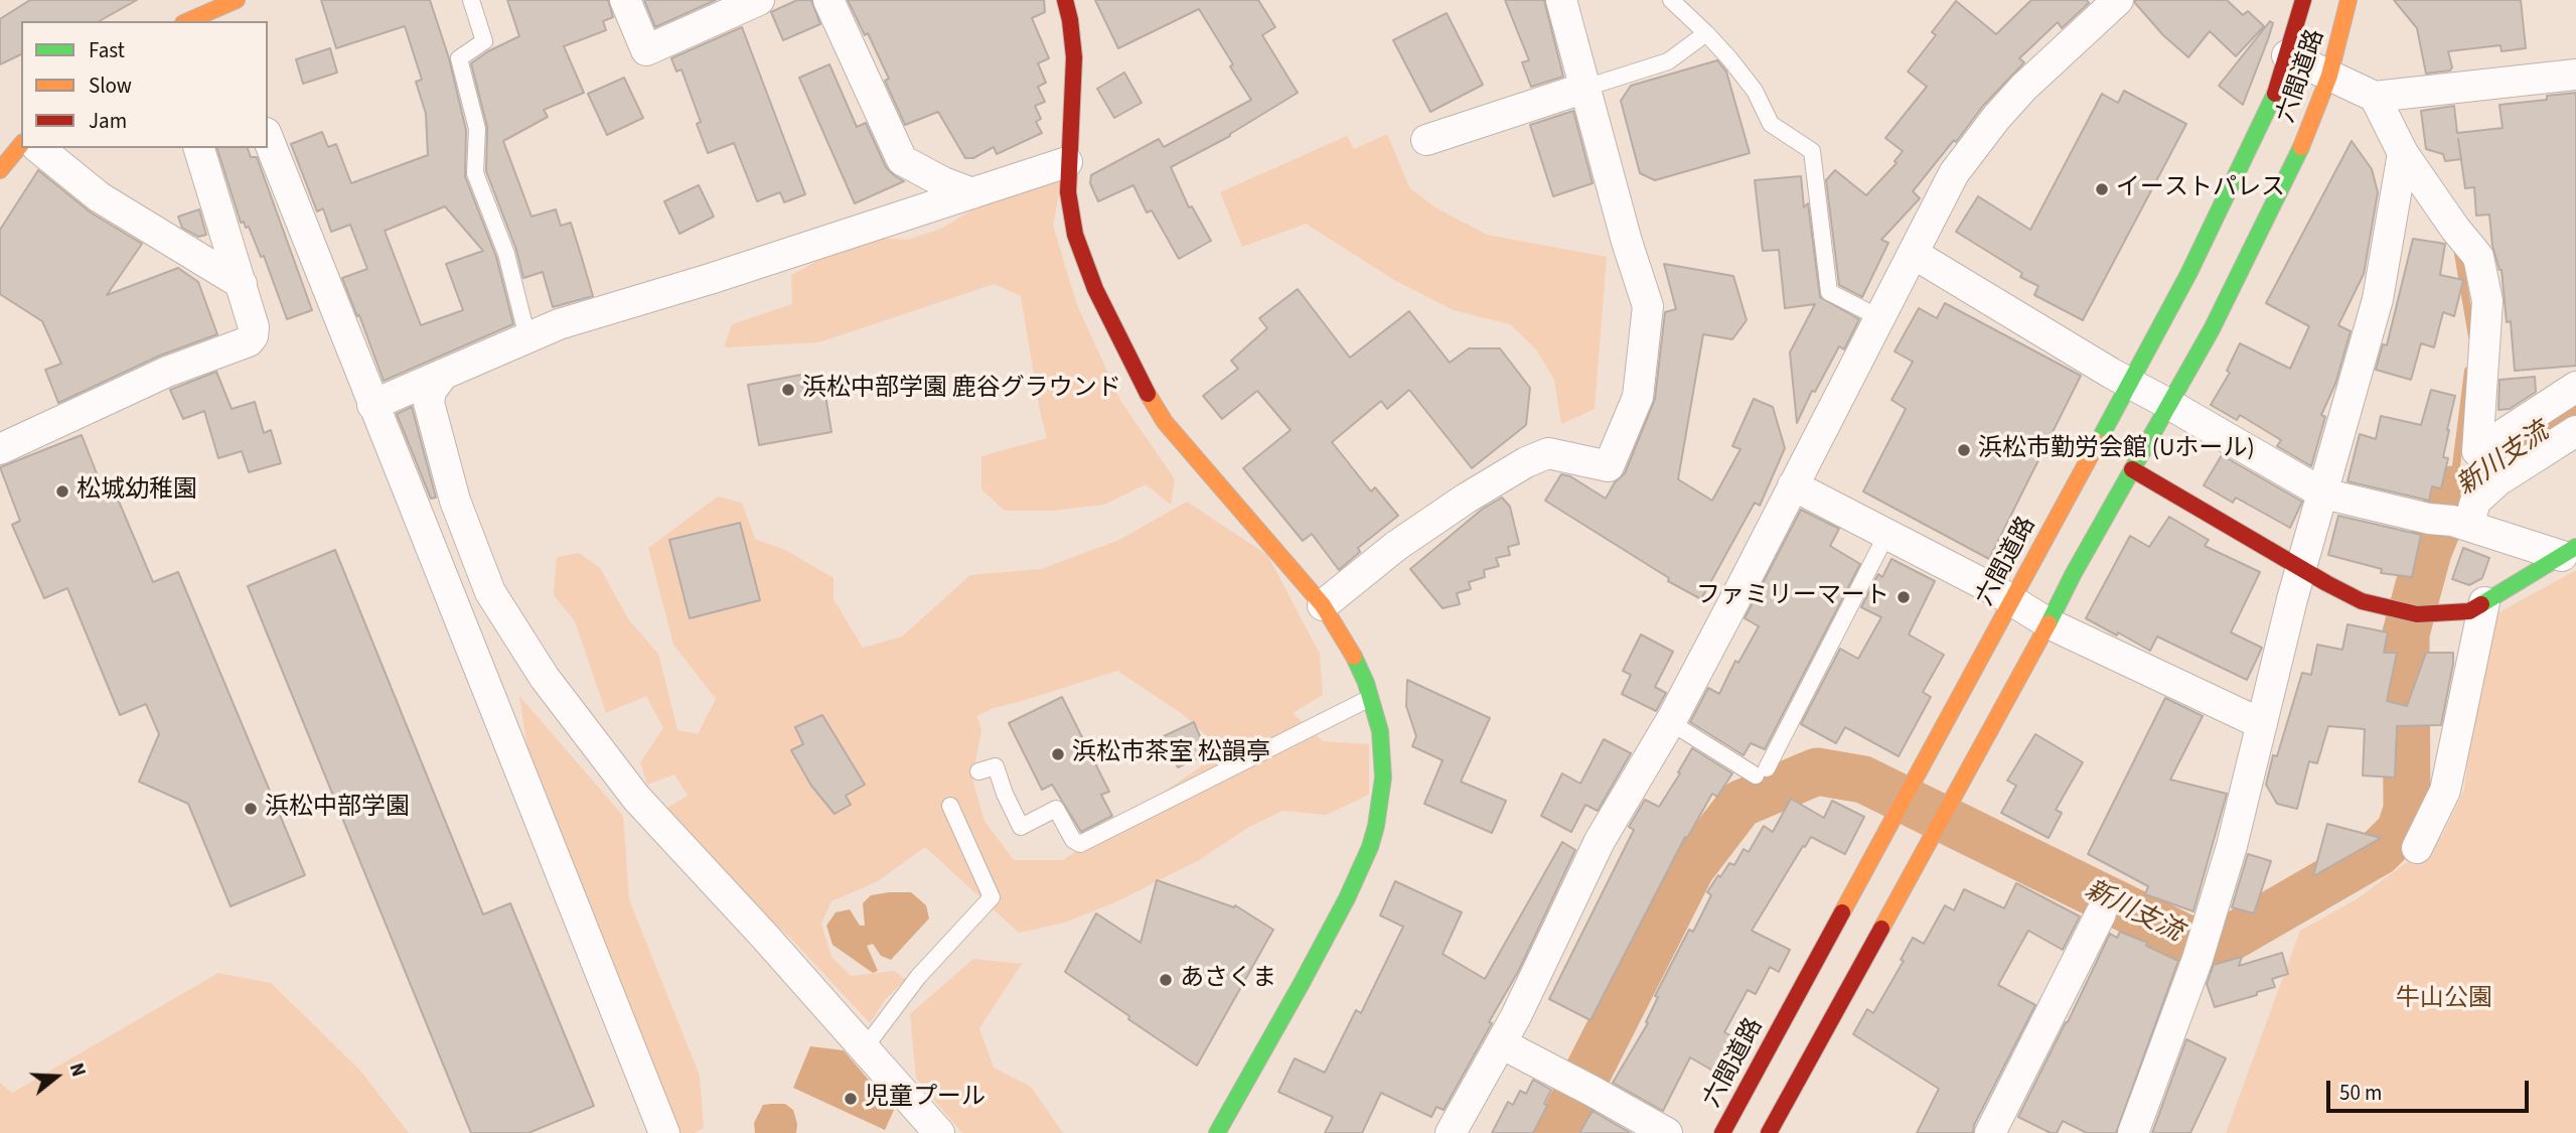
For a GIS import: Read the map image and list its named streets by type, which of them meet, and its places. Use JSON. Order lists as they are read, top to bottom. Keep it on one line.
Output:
{"streets":{"main road":["六間道路"]},"water":["新川支流"],"parks":["牛山公園"],"places":["イーストパレス","浜松中部学園 鹿谷グラウンド","浜松市勤労会館 (Uホール)","松城幼稚園","ファミリーマート","浜松市茶室 松韻亭","浜松中部学園","あさくま","児童プール"],"legend":["Fast","Slow","Jam"],"scale_bar":"50 m","north":"right"}
